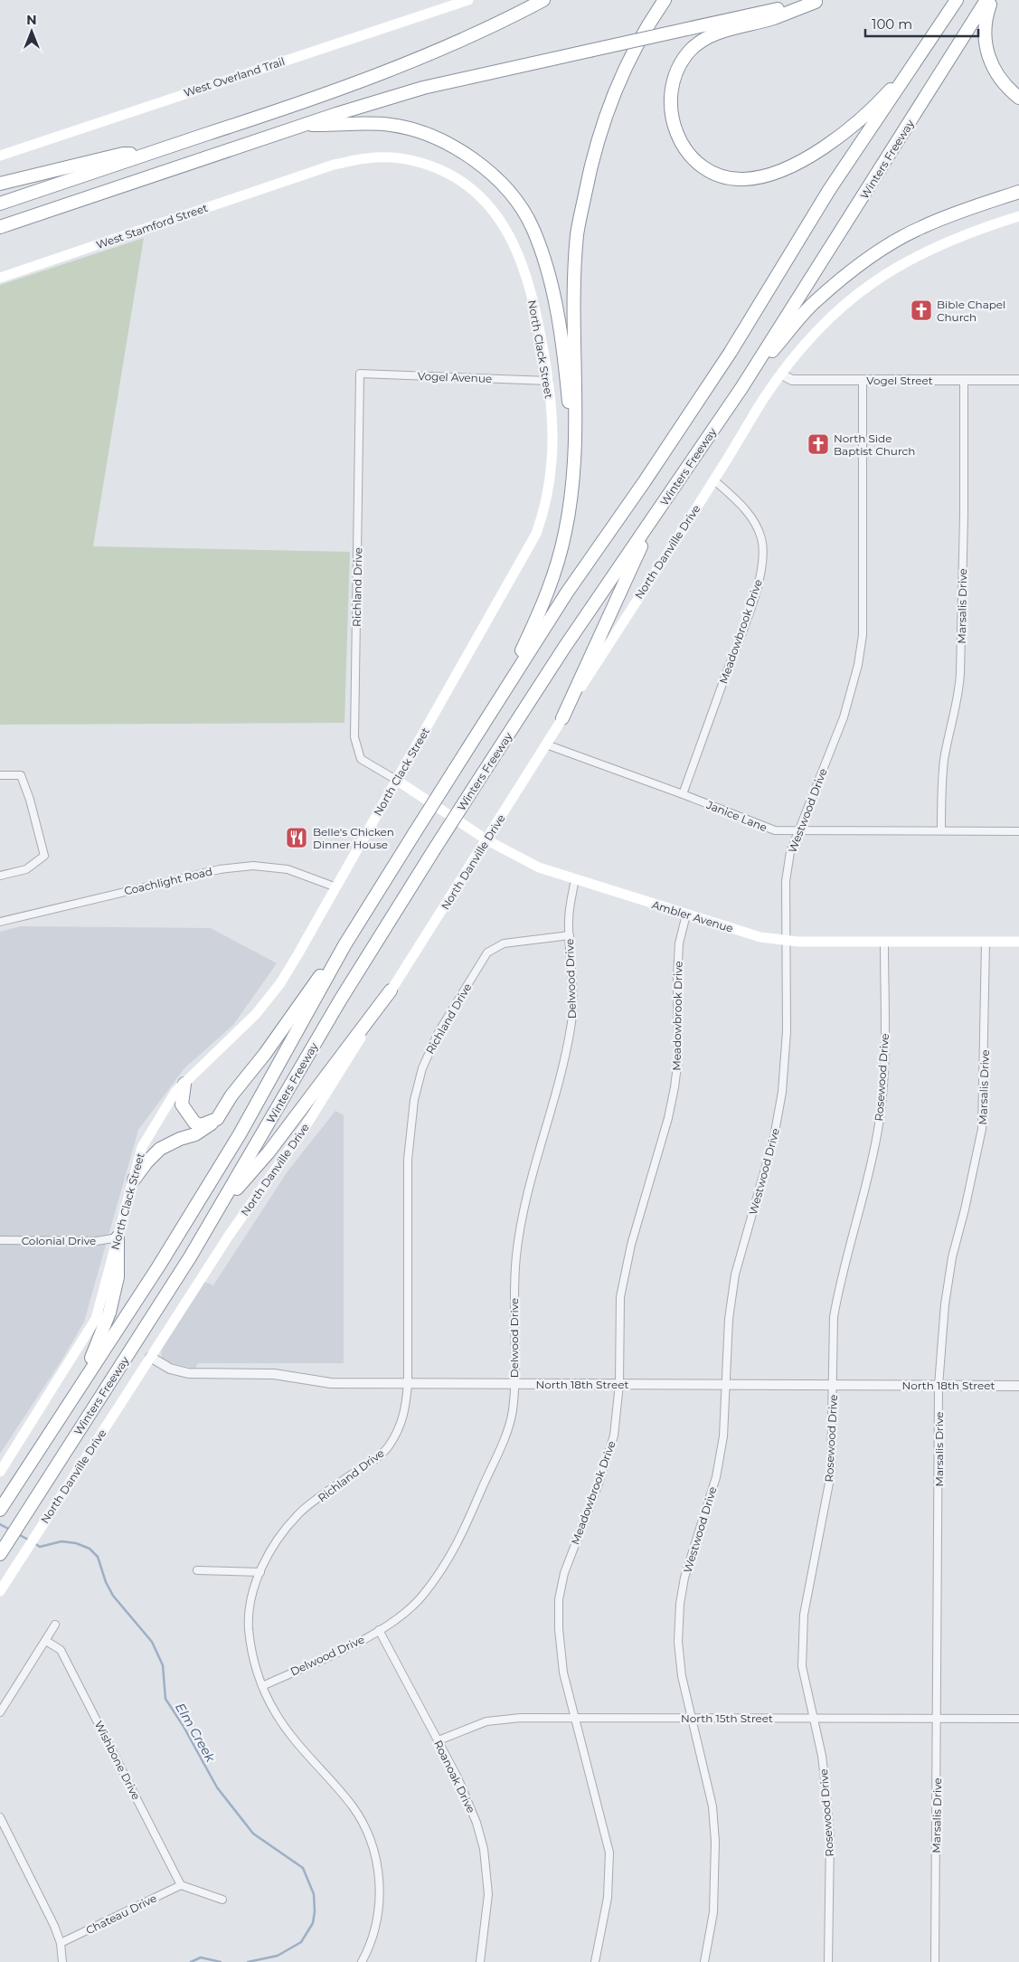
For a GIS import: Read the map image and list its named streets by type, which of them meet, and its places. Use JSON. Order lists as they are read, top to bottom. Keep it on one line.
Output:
{"streets":{"highway":["Winters Freeway"],"main road":["West Overland Trail","West Stamford Street","North Clack Street","North Danville Drive","Ambler Avenue"],"street":["Vogel Avenue","Vogel Street","Richland Drive","Marsalis Drive","Meadowbrook Drive","Westwood Drive","Janice Lane","Coachlight Road","Delwood Drive","Rosewood Drive","Colonial Drive","North 18th Street","North 15th Street","Wishbone Drive","Roanoak Drive","Chateau Drive"]},"crossings":[["West Stamford Street","North Clack Street"],["North Clack Street","Vogel Avenue"],["North Clack Street","Richland Drive"],["North Clack Street","Coachlight Road"],["North Clack Street","Ambler Avenue"],["North Clack Street","Colonial Drive"],["Vogel Avenue","Richland Drive"],["Vogel Street","North Danville Drive"],["Vogel Street","Marsalis Drive"],["Vogel Street","Westwood Drive"],["North Danville Drive","Meadowbrook Drive"],["North Danville Drive","Janice Lane"],["North Danville Drive","Ambler Avenue"],["North Danville Drive","North 18th Street"],["Richland Drive","Ambler Avenue"],["Richland Drive","Delwood Drive"],["Richland Drive","North 18th Street"],["Marsalis Drive","Janice Lane"],["Marsalis Drive","Ambler Avenue"],["Marsalis Drive","North 18th Street"],["Marsalis Drive","North 15th Street"],["Meadowbrook Drive","Janice Lane"],["Meadowbrook Drive","Ambler Avenue"],["Meadowbrook Drive","North 18th Street"],["Meadowbrook Drive","North 15th Street"],["Westwood Drive","Janice Lane"],["Westwood Drive","Ambler Avenue"],["Westwood Drive","North 18th Street"],["Westwood Drive","North 15th Street"],["Ambler Avenue","Delwood Drive"],["Ambler Avenue","Rosewood Drive"],["Delwood Drive","North 18th Street"],["Delwood Drive","Roanoak Drive"],["Rosewood Drive","North 18th Street"],["Rosewood Drive","North 15th Street"],["North 15th Street","Roanoak Drive"],["Wishbone Drive","Chateau Drive"]],"water":["Elm Creek"],"places":{"church":["Bible Chapel Church","North Side Baptist Church"],"restaurant":["Belle's Chicken Dinner House"]},"scale_bar":"100 m","north":"top"}
